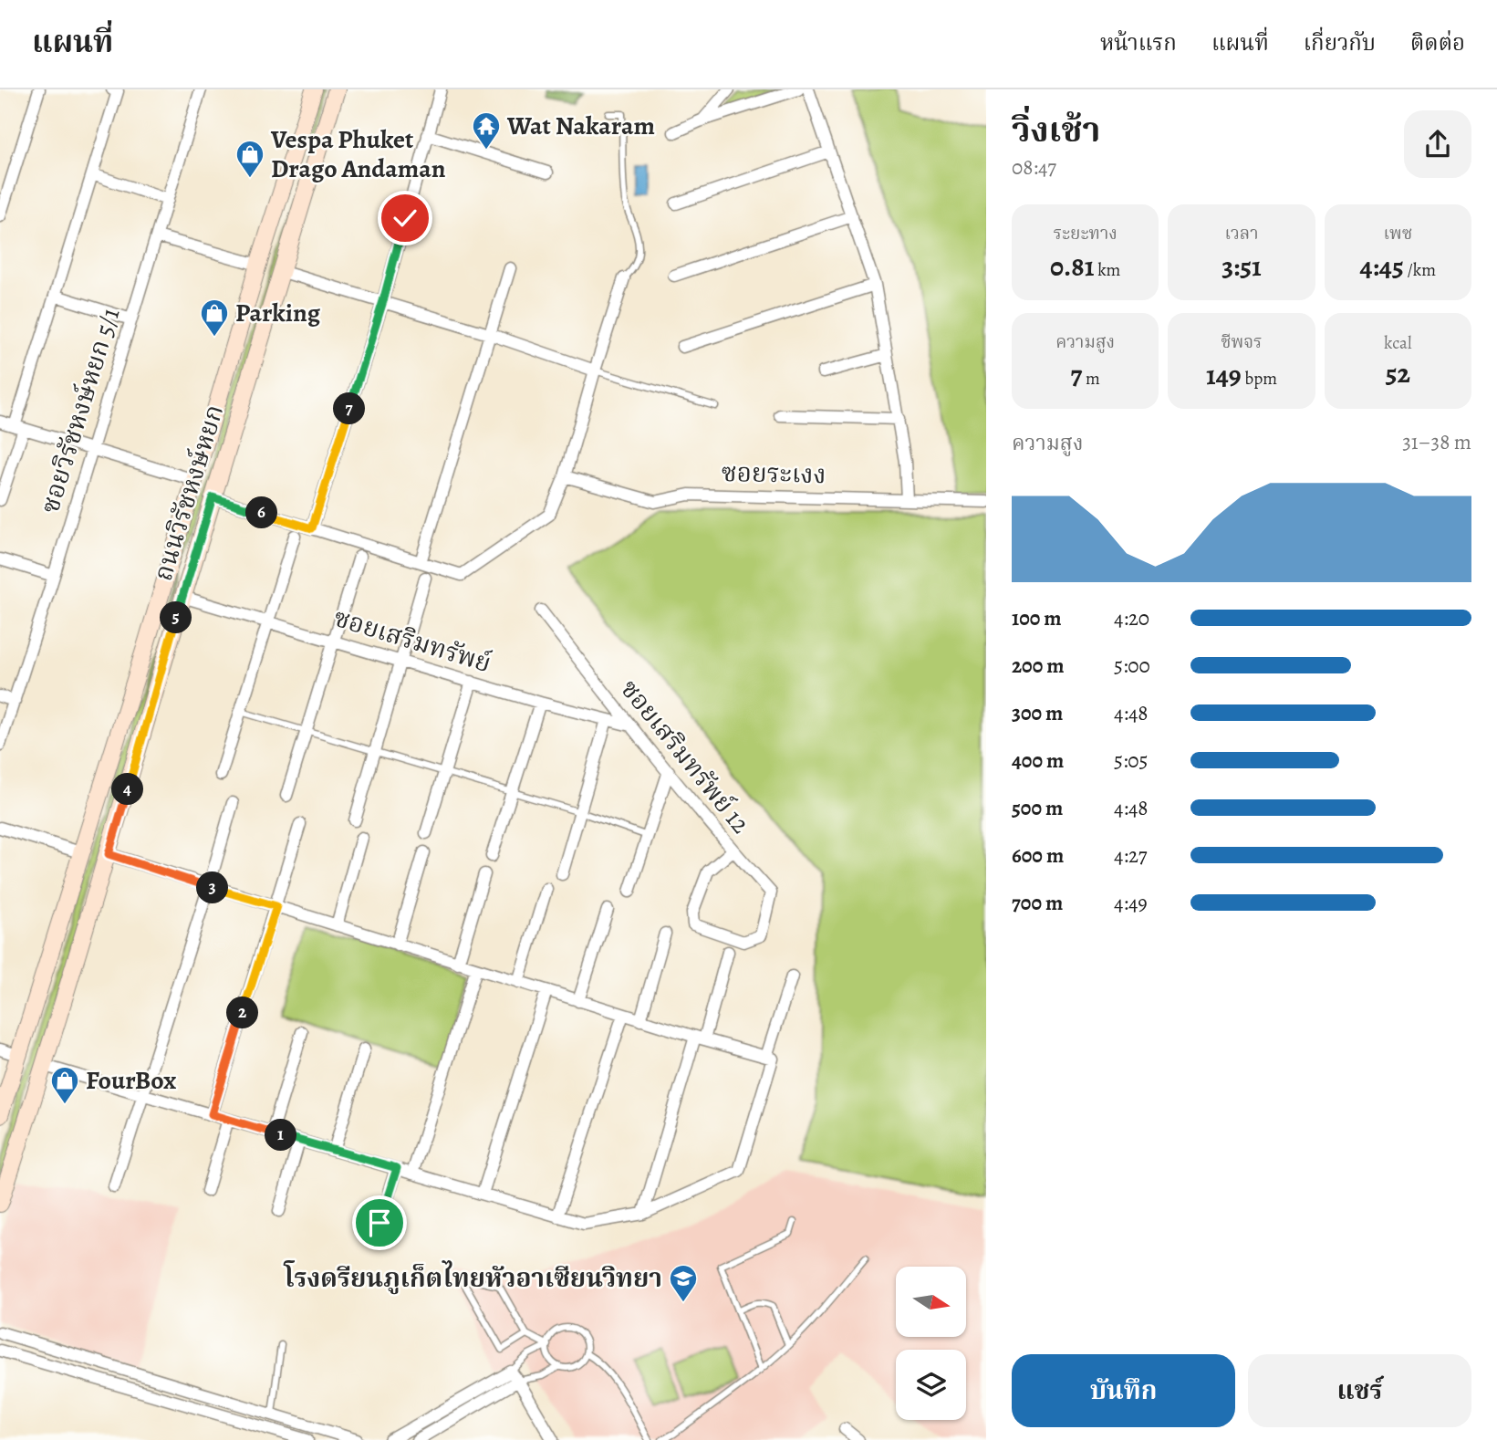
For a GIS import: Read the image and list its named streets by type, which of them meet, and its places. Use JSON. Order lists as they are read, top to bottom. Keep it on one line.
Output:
{"streets":{"main road":["ถนนวิรัชหงษ์หยก"],"street":["ซอยวิรัชหงษ์หยก 5/1","ซอยระเงง","ซอยเสริมทรัพย์","ซอยเสริมทรัพย์ 12"]},"crossings":[["ถนนวิรัชหงษ์หยก","ซอยเสริมทรัพย์"],["ซอยเสริมทรัพย์","ซอยเสริมทรัพย์ 12"]],"places":{"temple":["Wat Nakaram"],"shop":["Vespa Phuket Drago Andaman","Parking","FourBox"],"school or university":["โรงดรียนภูเก็ตไทยหัวอาเซียนวิทยา"]},"north":"right","page":{"header":"แผนที่","nav":["หน้าแรก","แผนที่","เกี่ยวกับ","ติดต่อ"],"heading":["วิ่งเช้า","08:47"],"stats":[["ระยะทาง","0.81 km"],["เวลา","3:51"],["เพซ","4:45 /km"],["ความสูง","7 m"],["ชีพจร","149 bpm"],["kcal","52"]],"pins":["7","6","5","4","3","2","1"],"chart":["ความสูง","31–38 m"],"list":[{"name":"100 m","note":"4:20"},{"name":"200 m","note":"5:00"},{"name":"300 m","note":"4:48"},{"name":"400 m","note":"5:05"},{"name":"500 m","note":"4:48"},{"name":"600 m","note":"4:27"},{"name":"700 m","note":"4:49"}],"buttons":["บันทึก","แชร์"]}}
